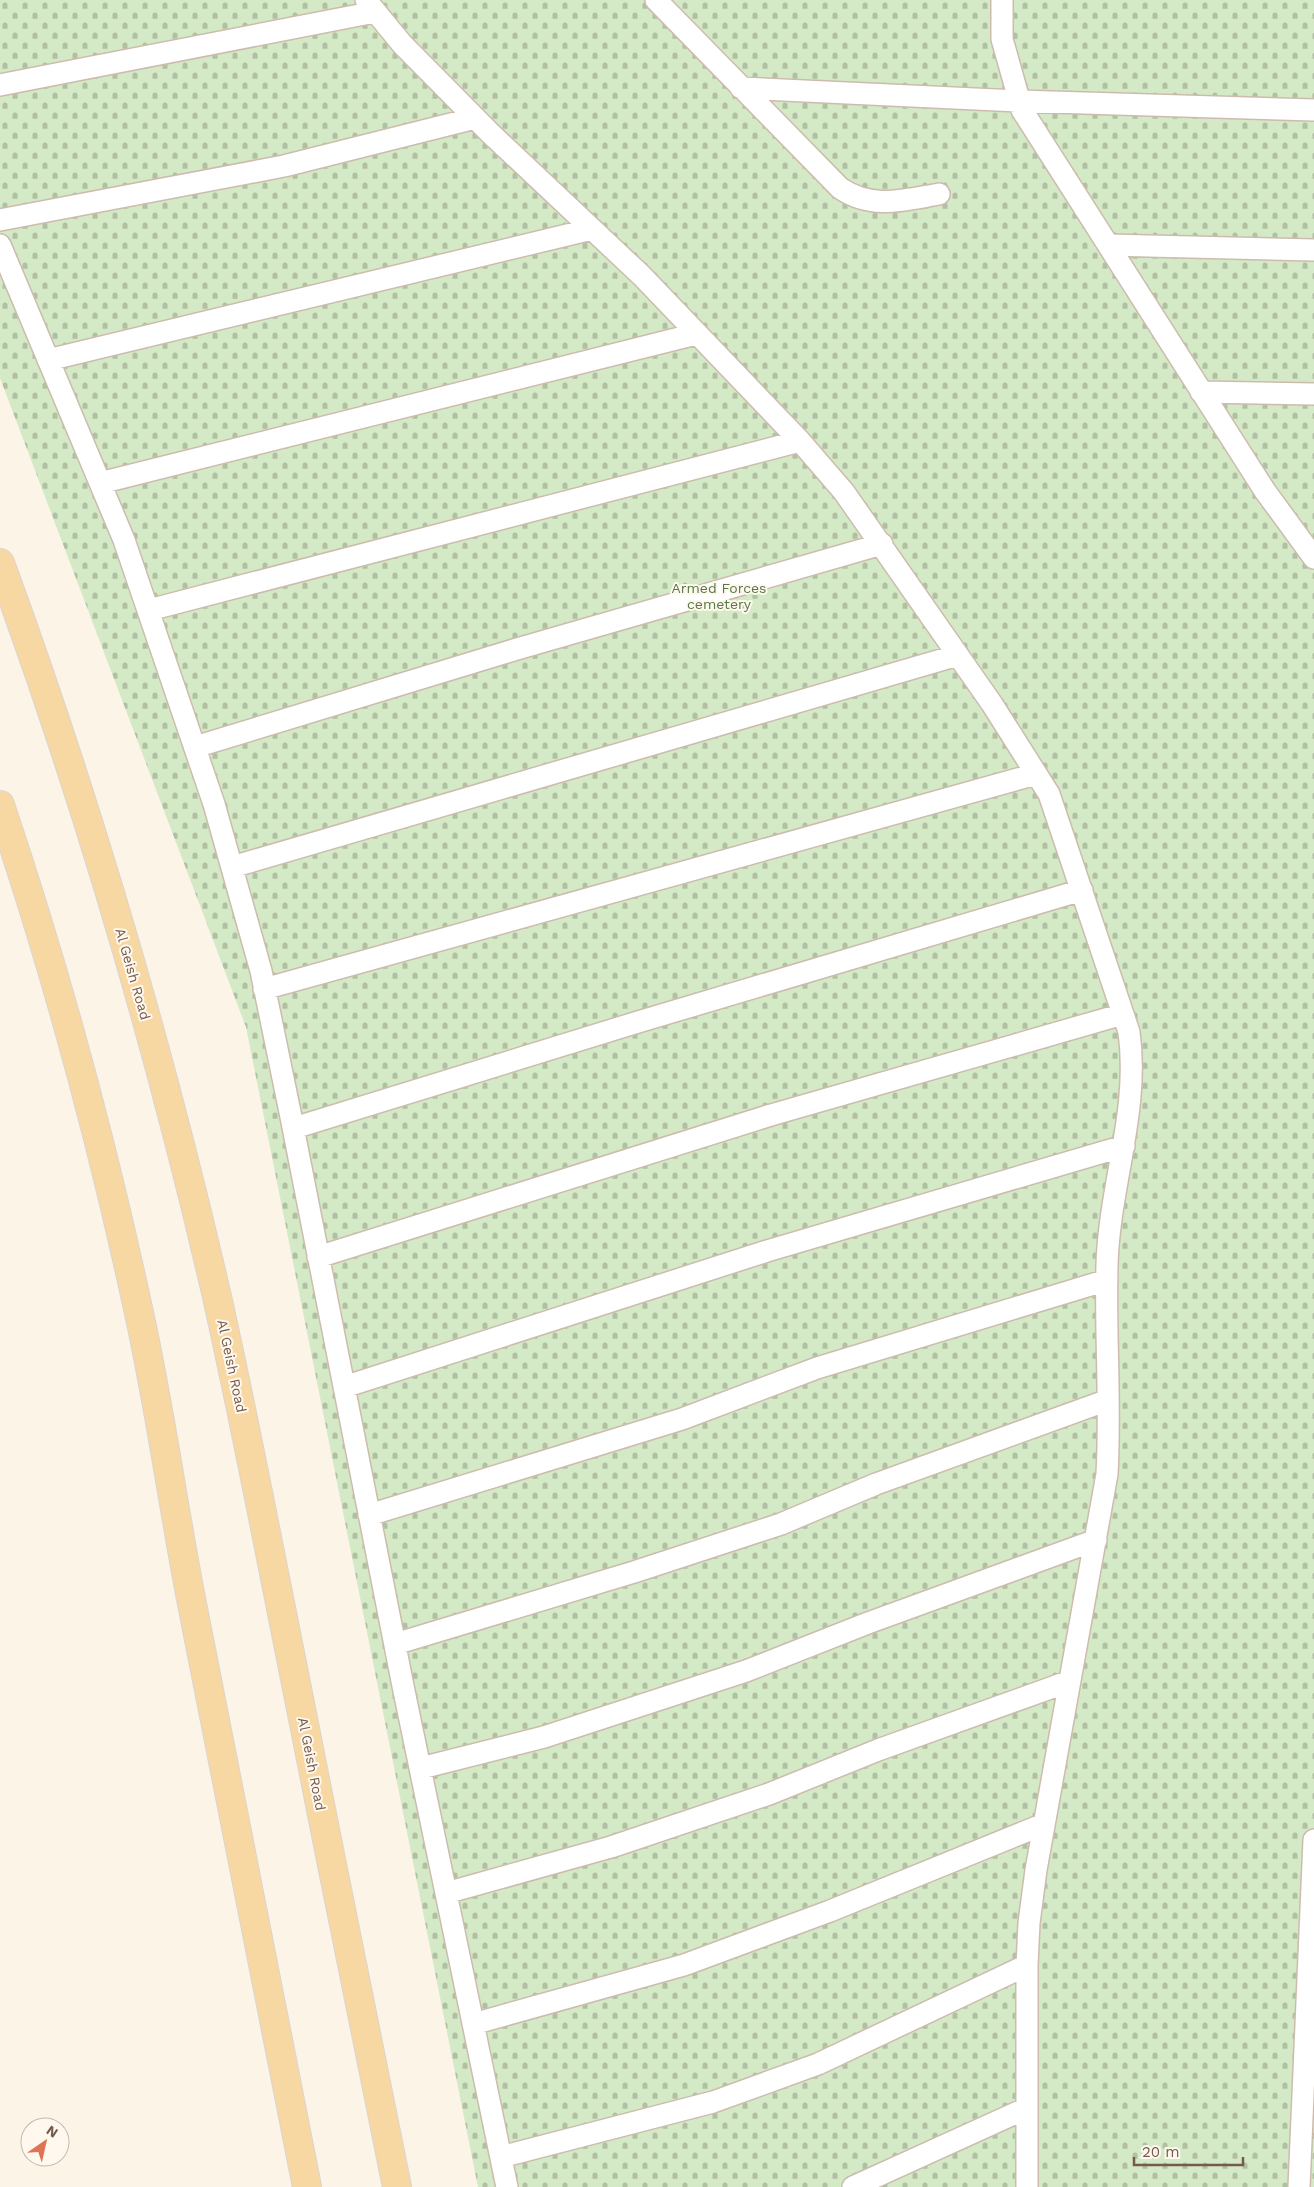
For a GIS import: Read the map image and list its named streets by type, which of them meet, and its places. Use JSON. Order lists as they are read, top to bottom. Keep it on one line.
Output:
{"streets":{"main road":["Al Geish Road"]},"parks":["Armed Forces cemetery"],"scale_bar":"20 m","north":"top right"}
